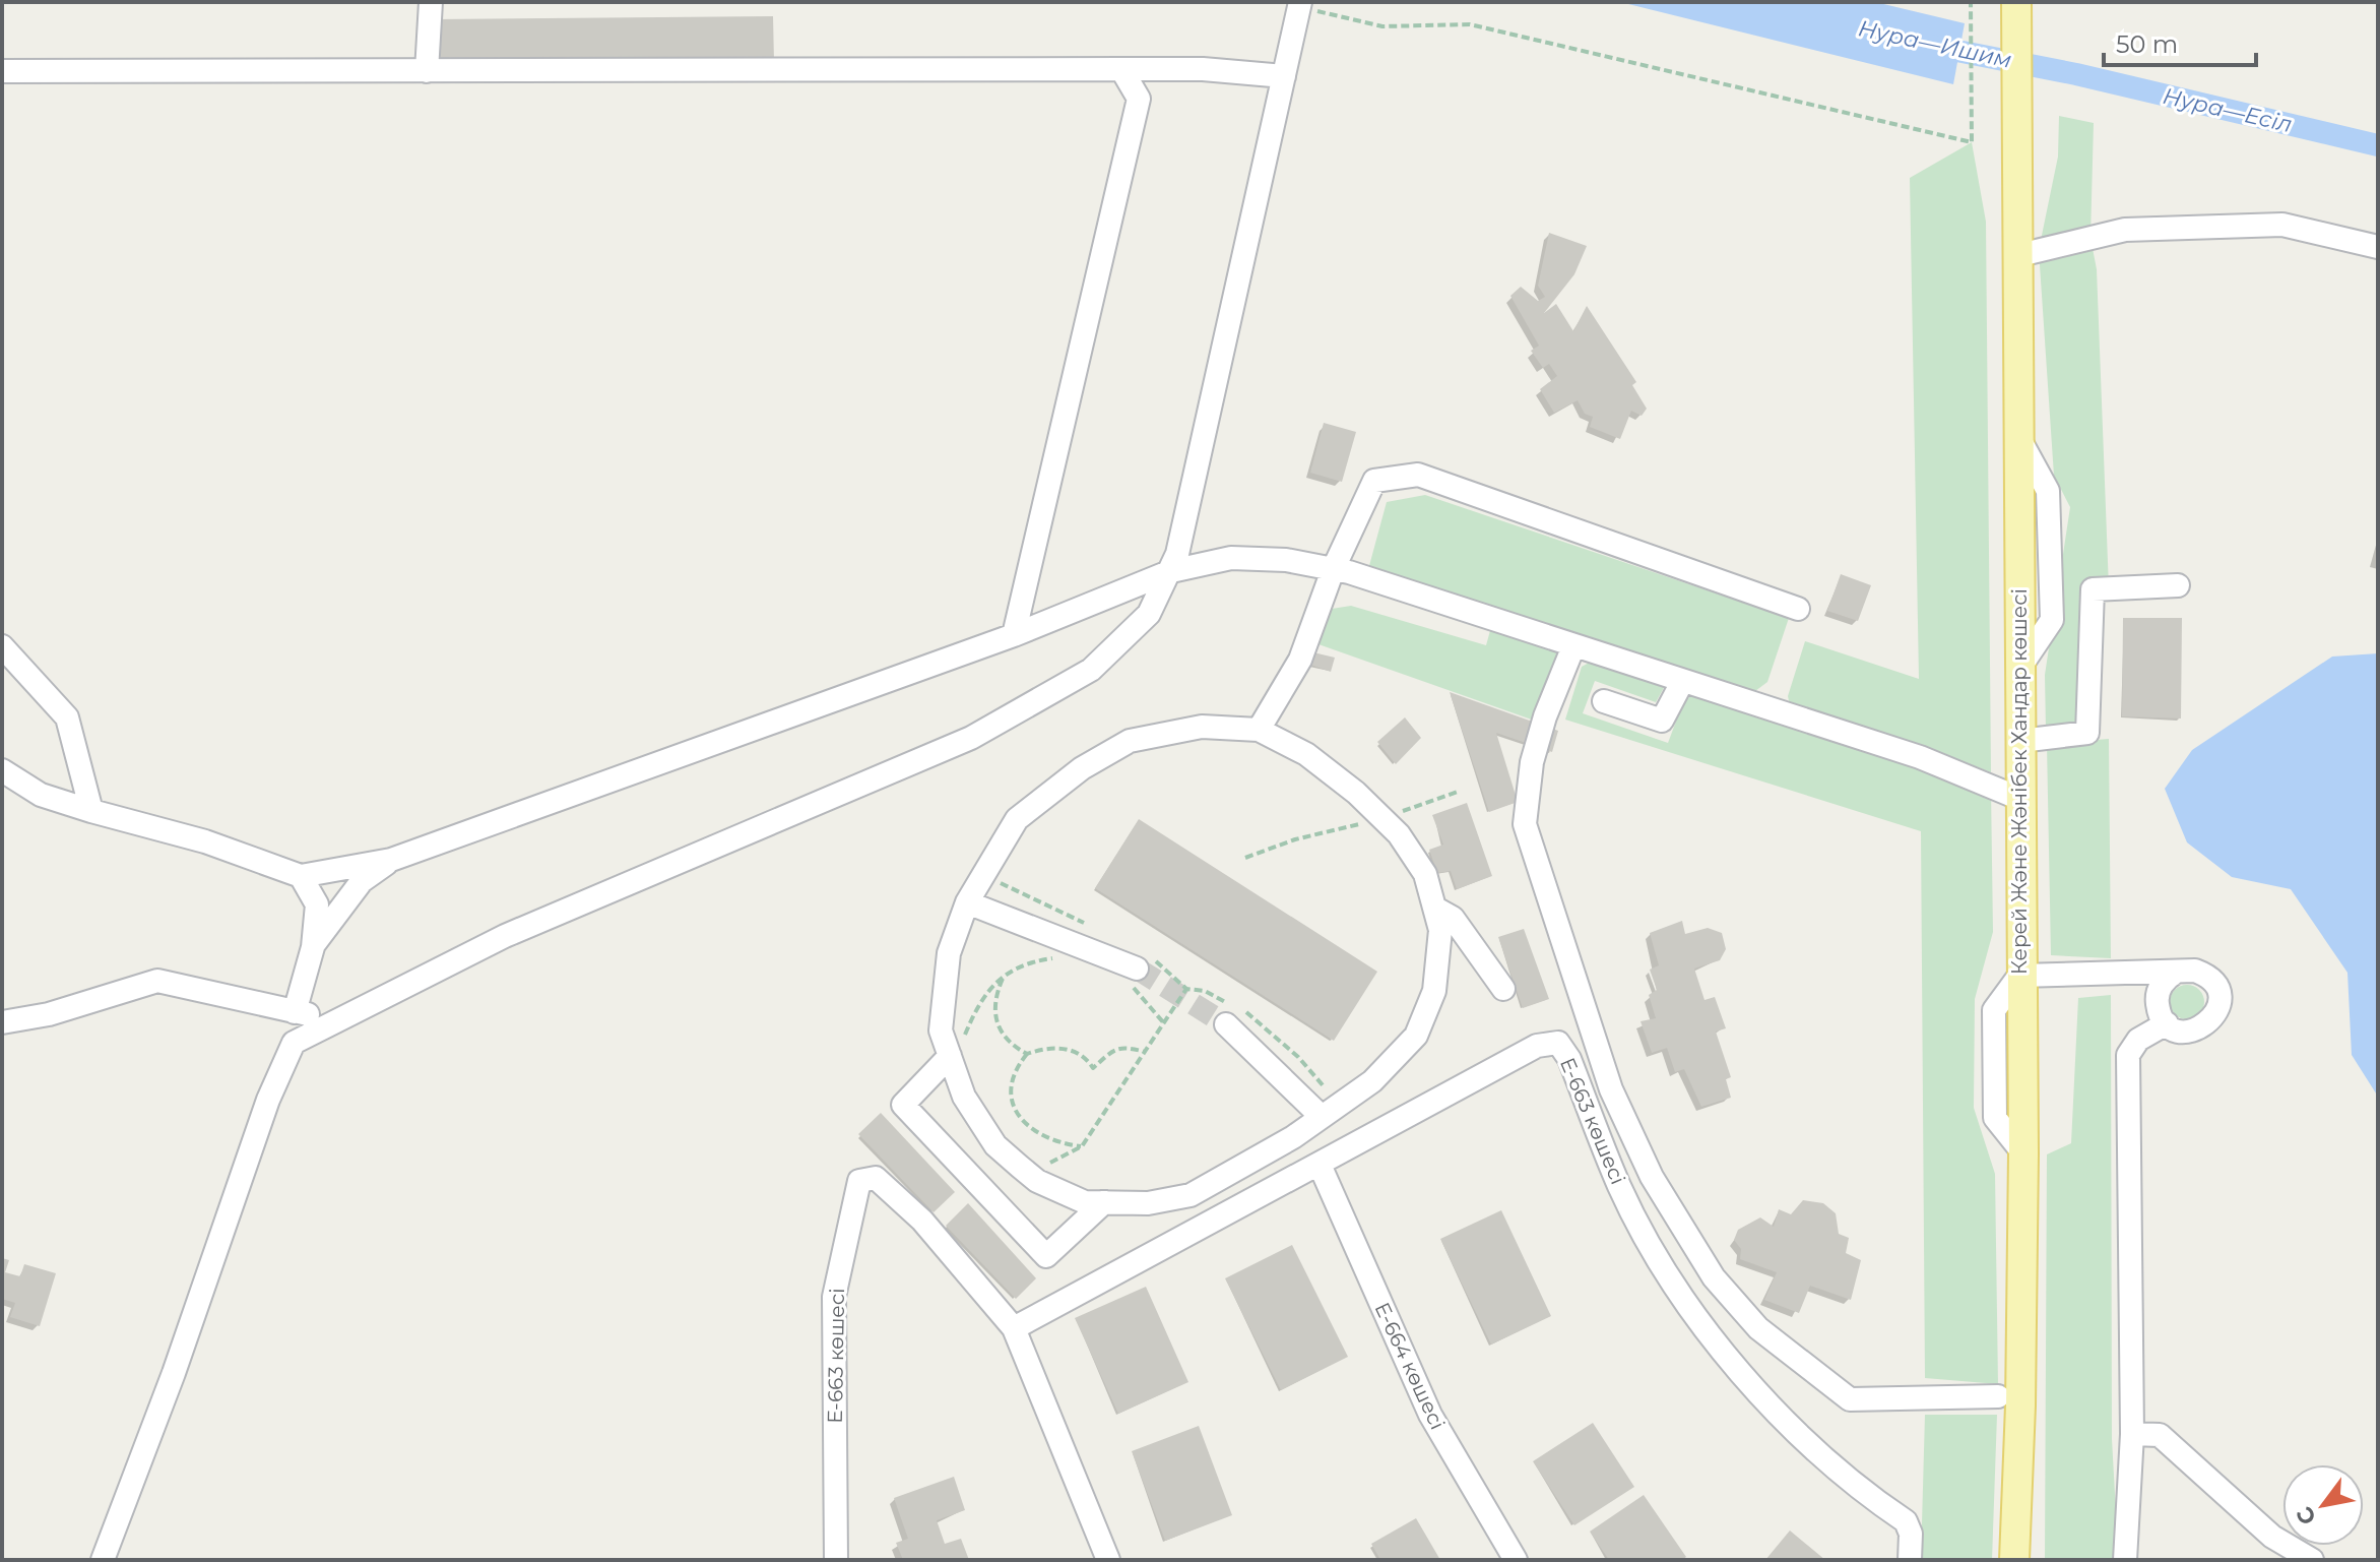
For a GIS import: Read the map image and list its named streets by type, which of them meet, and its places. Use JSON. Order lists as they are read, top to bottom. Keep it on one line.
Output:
{"streets":{"main road":["Керей Және Жәнібек Хандар көшесі"],"street":["Е-663 көшесі","Е-664 көшесі"]},"crossings":[["Е-663 көшесі","Е-664 көшесі"]],"water":["Нура—Ишим","Нура—Есіл"],"scale_bar":"50 m","north":"bottom left"}
